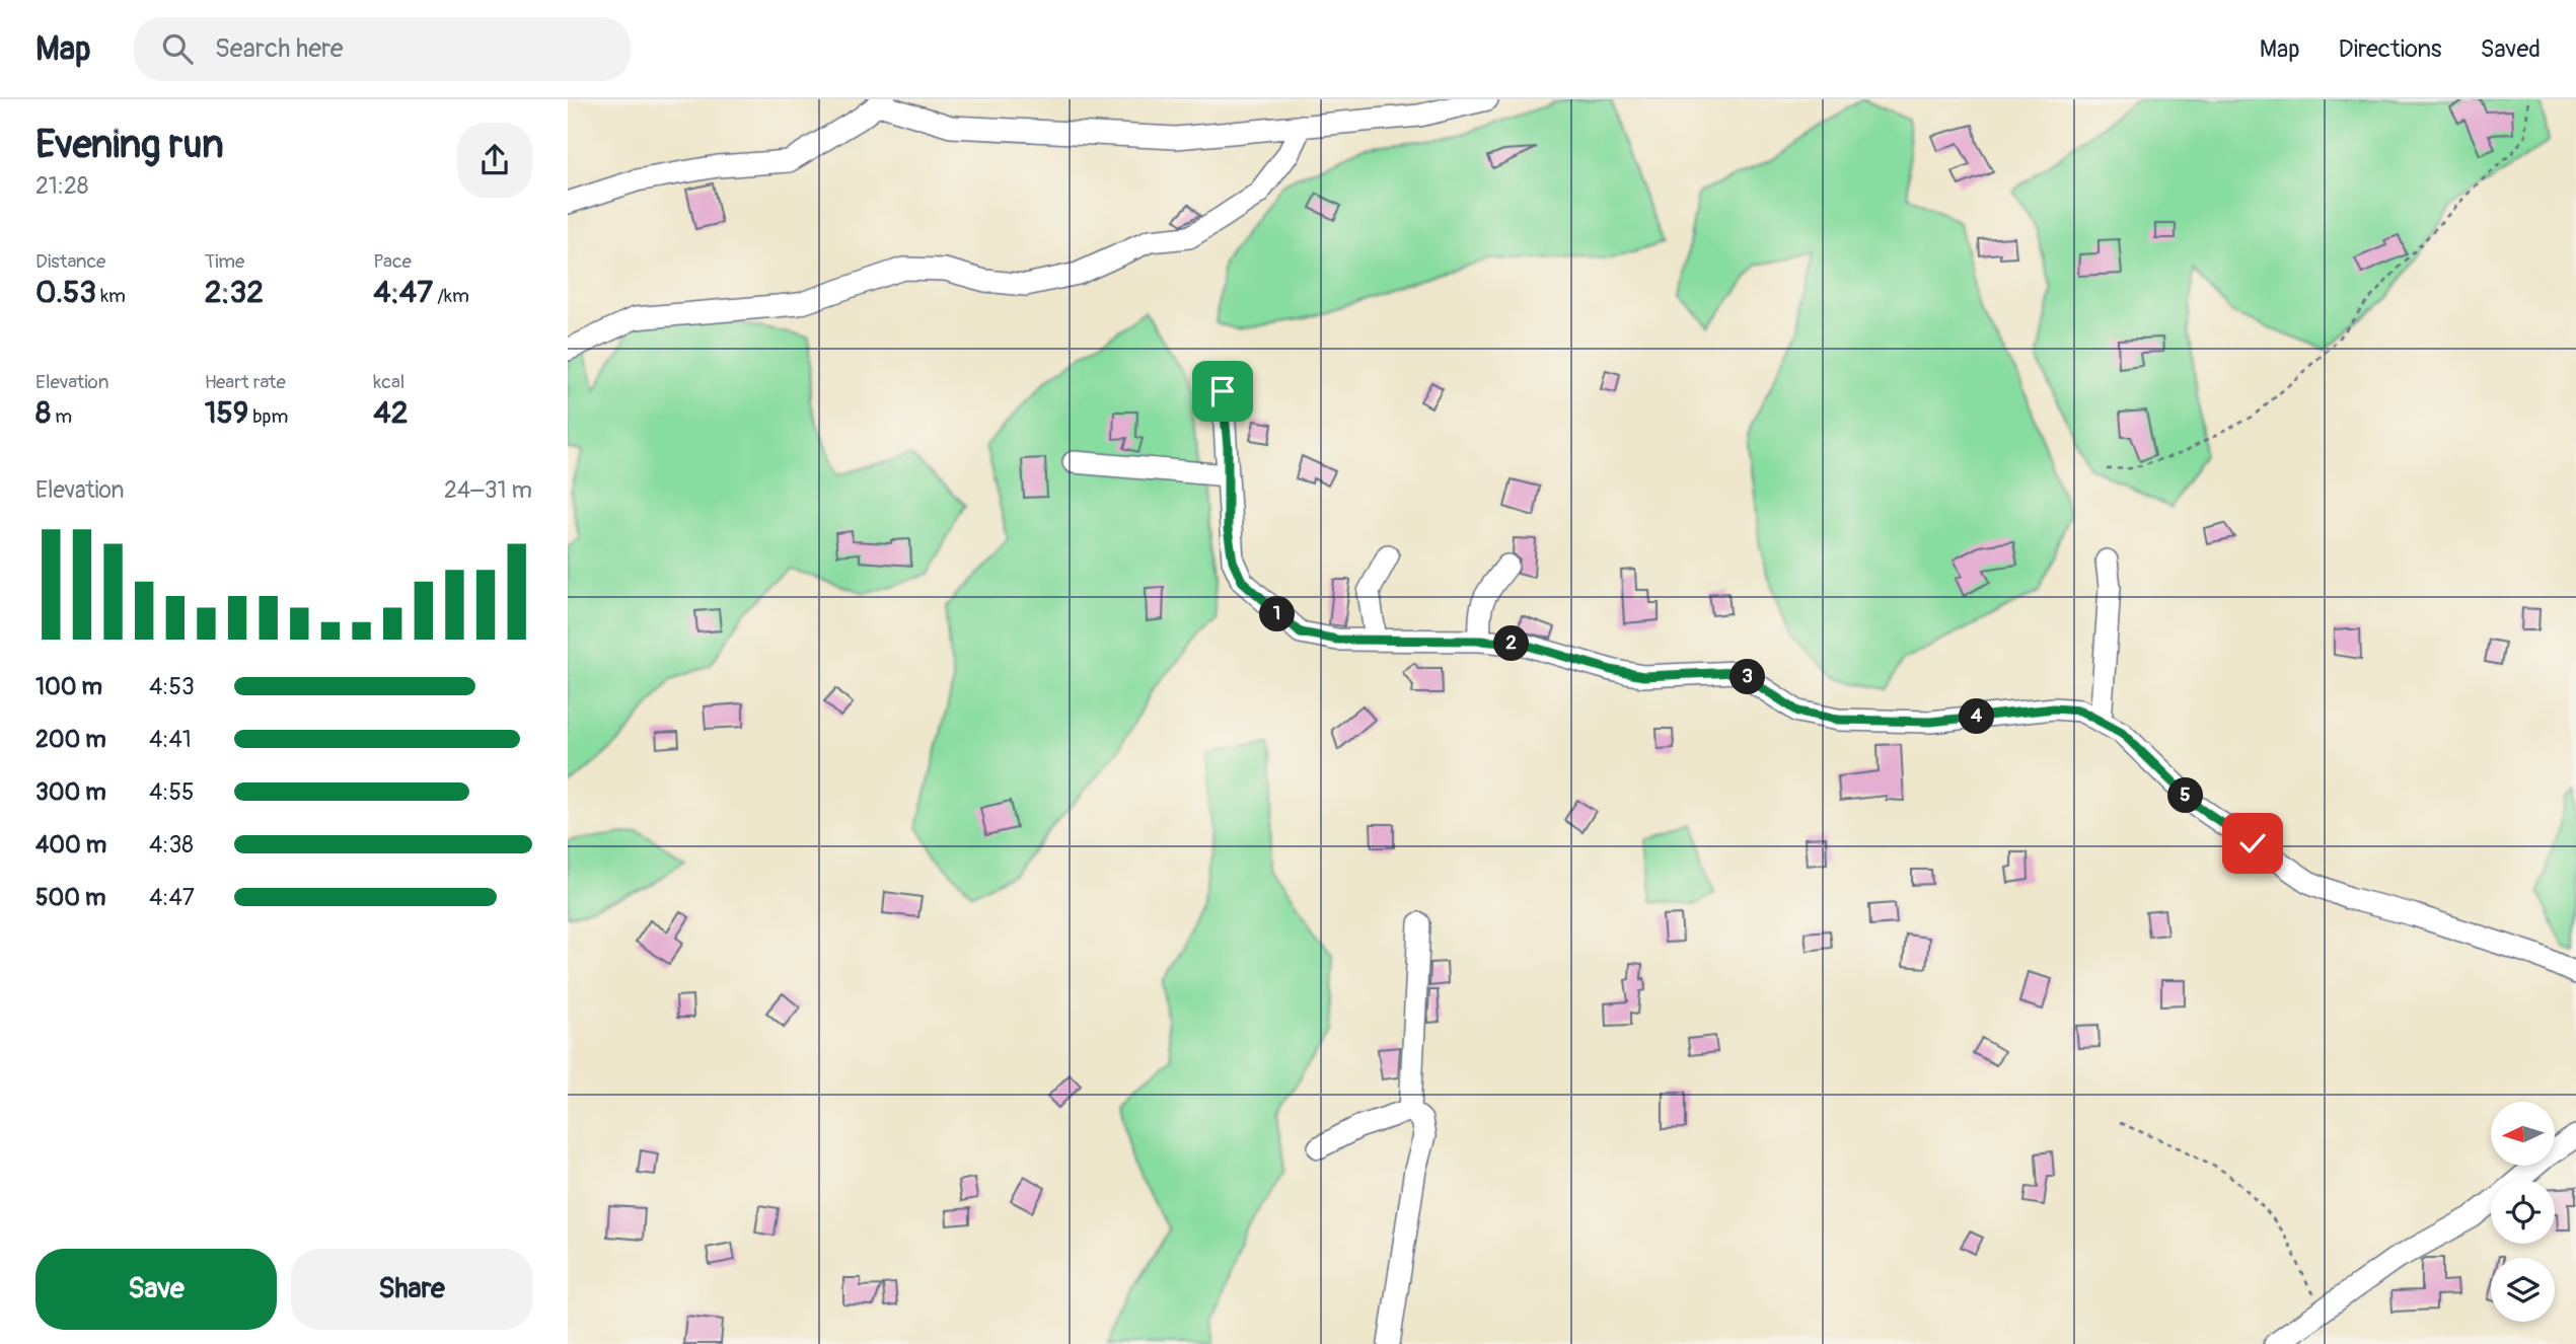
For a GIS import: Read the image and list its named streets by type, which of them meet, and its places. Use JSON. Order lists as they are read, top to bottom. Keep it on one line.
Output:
{"north":"left","page":{"header":"Map","search":"Search here","nav":["Map","Directions","Saved"],"heading":["Evening run","21:28"],"stats":[["Distance","0.53 km"],["Time","2:32"],["Pace","4:47 /km"],["Elevation","8 m"],["Heart rate","159 bpm"],["kcal","42"]],"chart":["Elevation","24–31 m"],"pins":["1","2","3","4","5"],"list":[{"name":"100 m","note":"4:53"},{"name":"200 m","note":"4:41"},{"name":"300 m","note":"4:55"},{"name":"400 m","note":"4:38"},{"name":"500 m","note":"4:47"}],"buttons":["Save","Share"]}}
